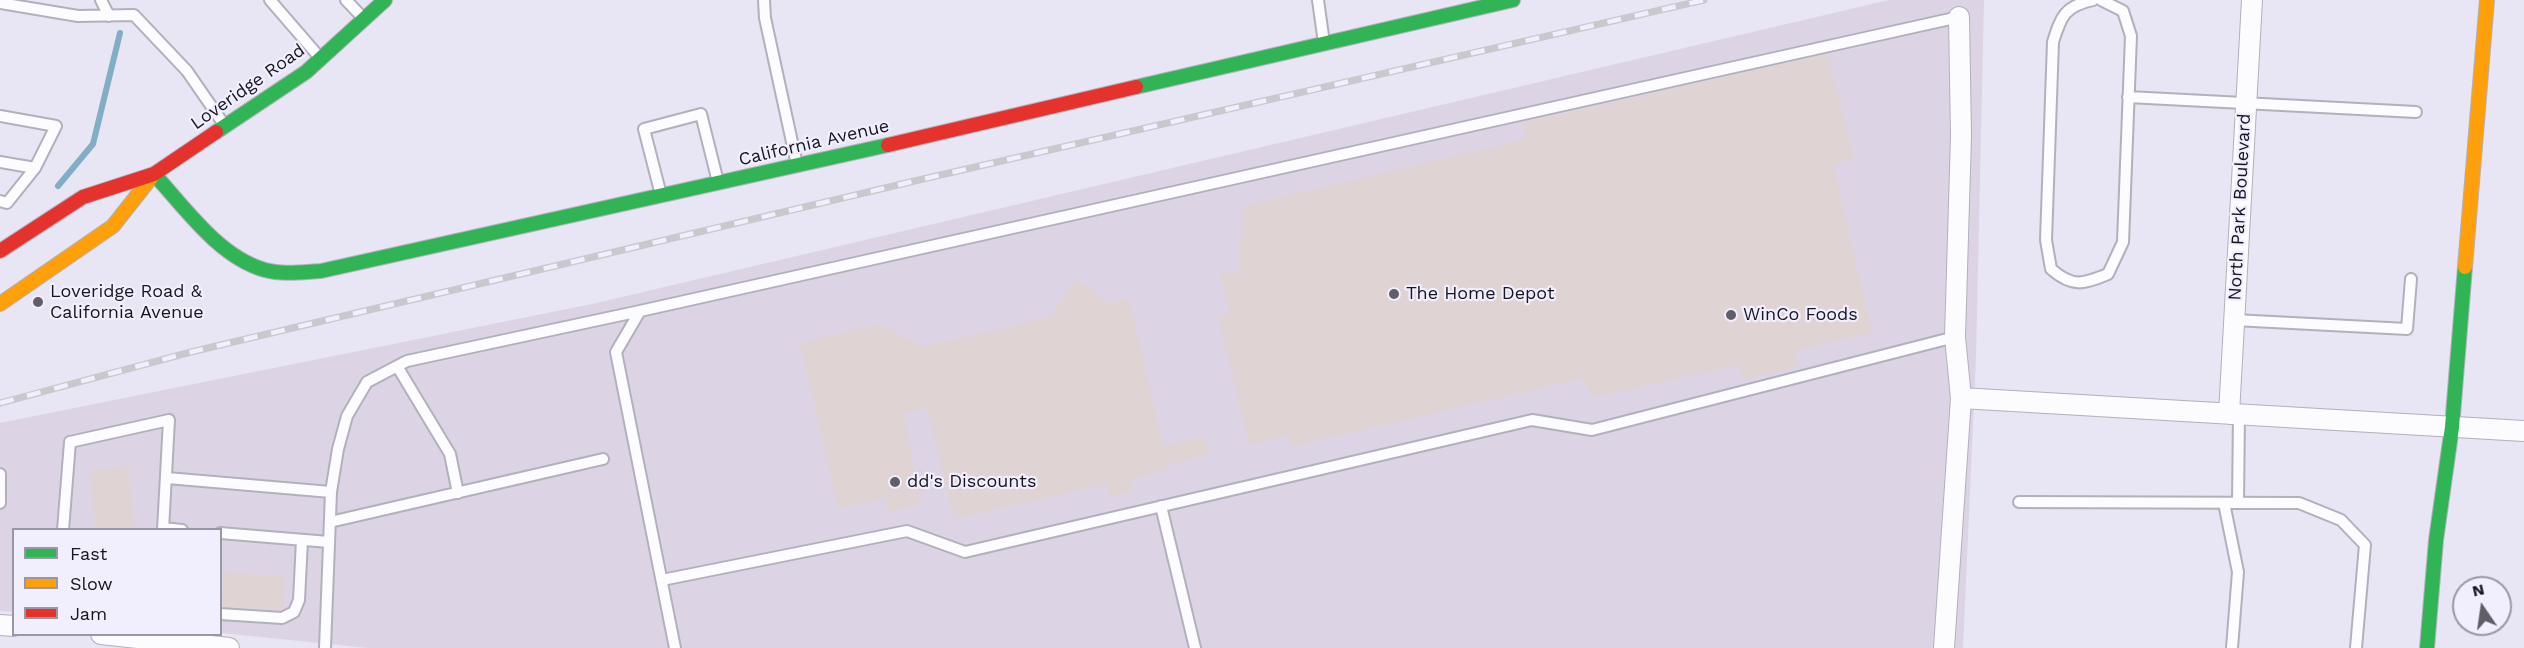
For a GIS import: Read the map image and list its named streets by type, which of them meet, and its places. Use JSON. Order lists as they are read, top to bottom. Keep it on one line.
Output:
{"streets":{"street":["Loveridge Road","California Avenue","North Park Boulevard"]},"crossings":[["Loveridge Road","California Avenue"]],"places":["The Home Depot","Loveridge Road & California Avenue","WinCo Foods","dd's Discounts"],"legend":["Fast","Slow","Jam"],"north":"top"}
